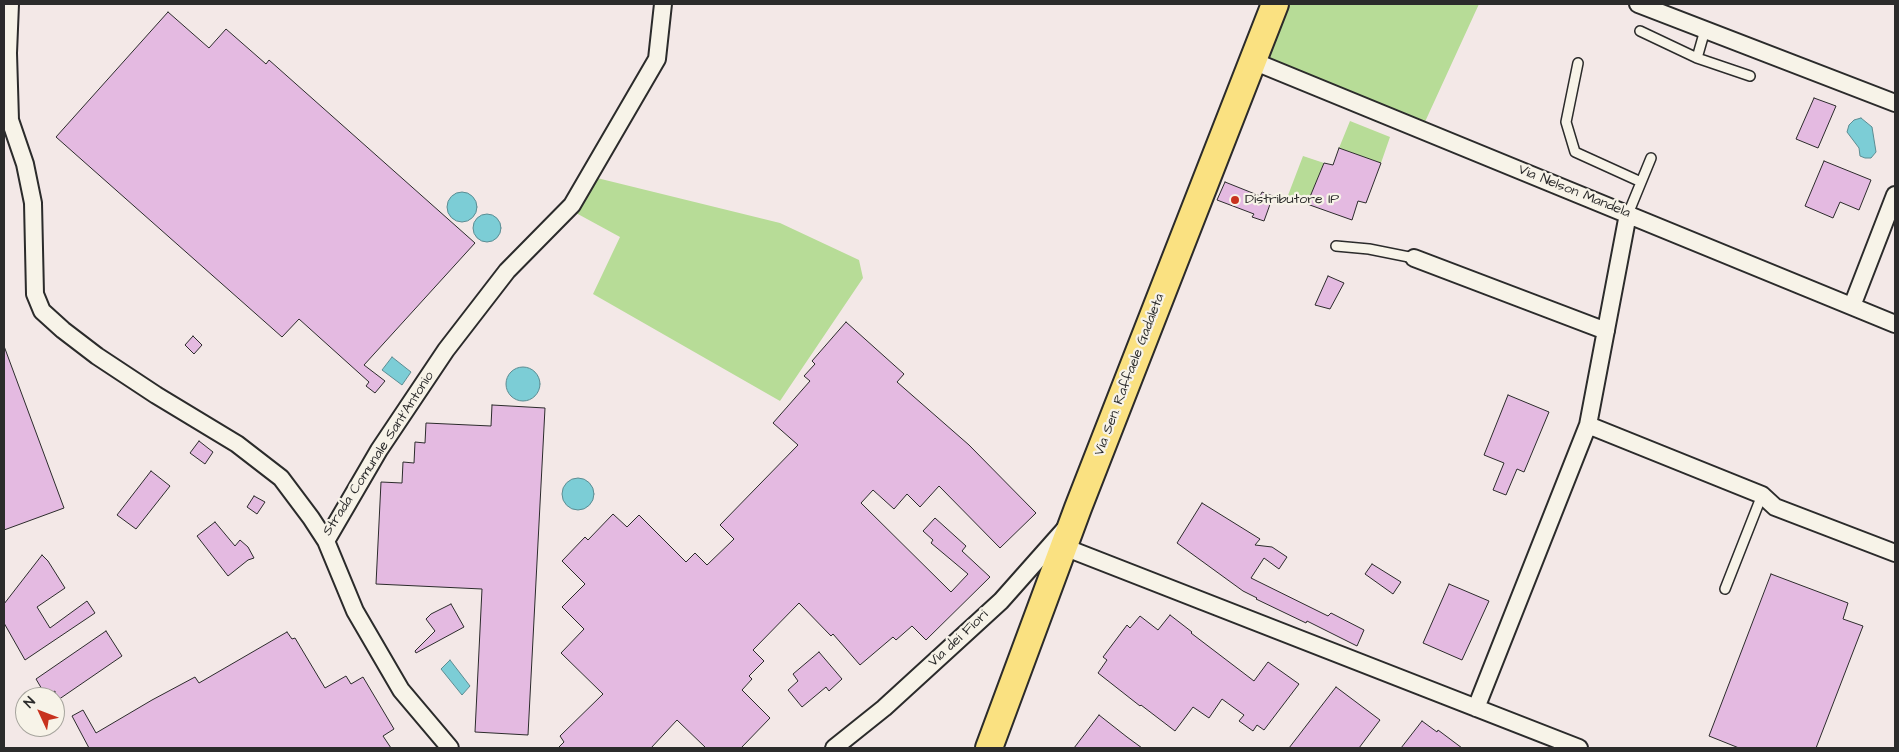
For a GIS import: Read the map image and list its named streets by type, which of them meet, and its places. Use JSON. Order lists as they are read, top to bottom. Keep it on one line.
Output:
{"streets":{"main road":["Via Sen. Raffaele Gadaleta"],"street":["Via Nelson Mandela","Strada Comunale Sant'Antonio","Via dei Fiori"]},"crossings":[["Via Nelson Mandela","Via Sen. Raffaele Gadaleta"],["Via Sen. Raffaele Gadaleta","Via dei Fiori"]],"places":["Distributore IP"],"north":"top left"}
